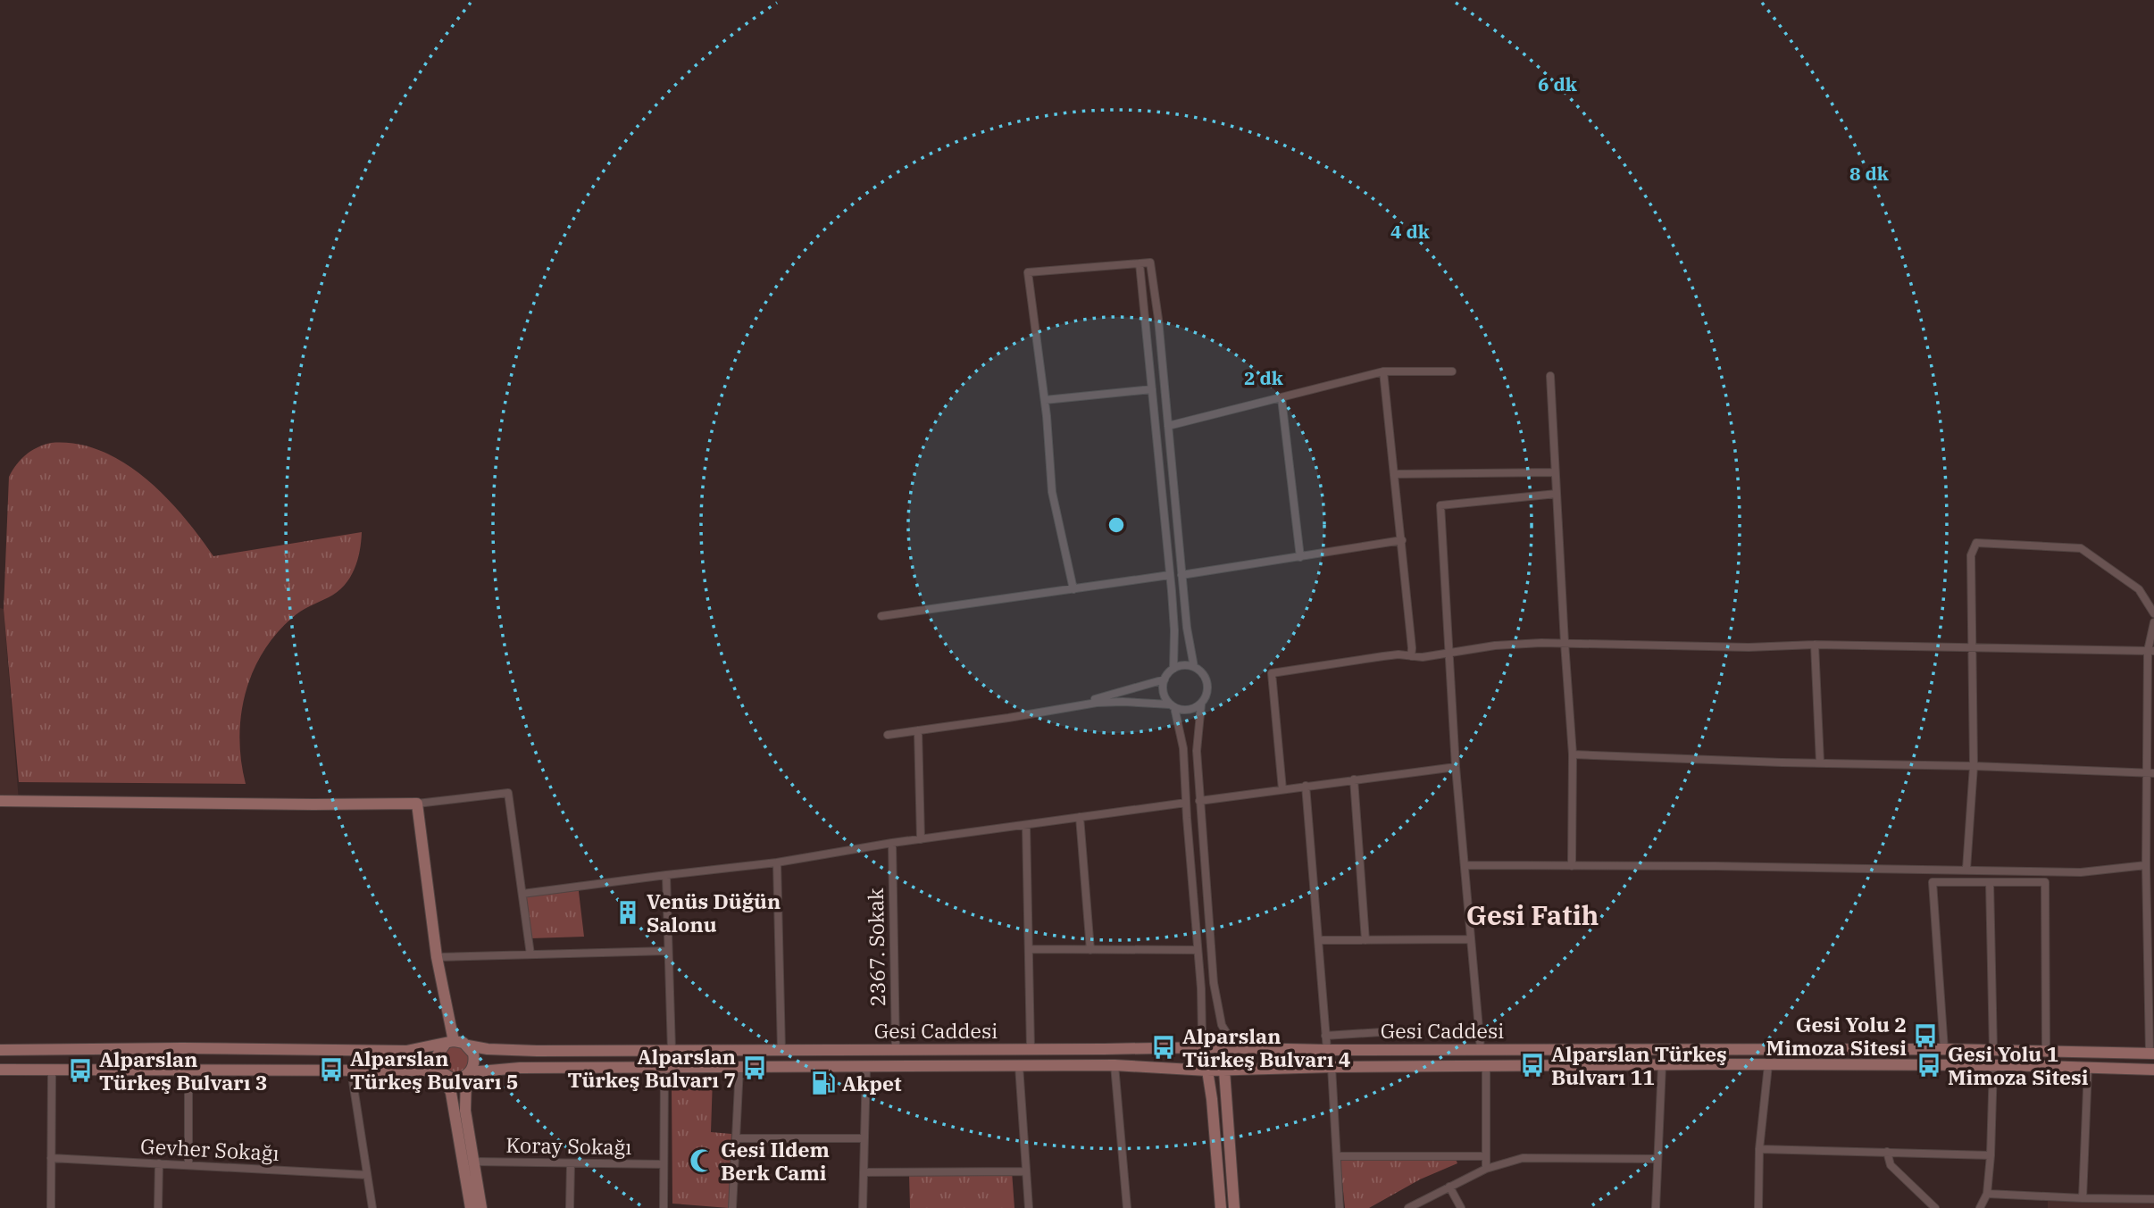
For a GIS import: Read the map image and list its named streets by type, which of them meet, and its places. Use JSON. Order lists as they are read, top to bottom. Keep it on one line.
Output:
{"streets":{"main road":["Gesi Caddesi"],"street":["2367. Sokak","Koray Sokağı","Gevher Sokağı"]},"crossings":[["2367. Sokak","Gesi Caddesi"]],"districts":["Gesi Fatih"],"places":{"building":["Venüs Düğün Salonu"],"bus stop":["Gesi Yolu 2 Mimoza Sitesi","Alparslan Türkeş Bulvarı 4","Alparslan Türkeş Bulvarı 11","Gesi Yolu 1 Mimoza Sitesi","Alparslan Türkeş Bulvarı 7","Alparslan Türkeş Bulvarı 5","Alparslan Türkeş Bulvarı 3"],"fuel station":["Akpet"],"mosque":["Gesi Ildem Berk Cami"]},"rings":["6 dk","8 dk","4 dk","2 dk"]}
